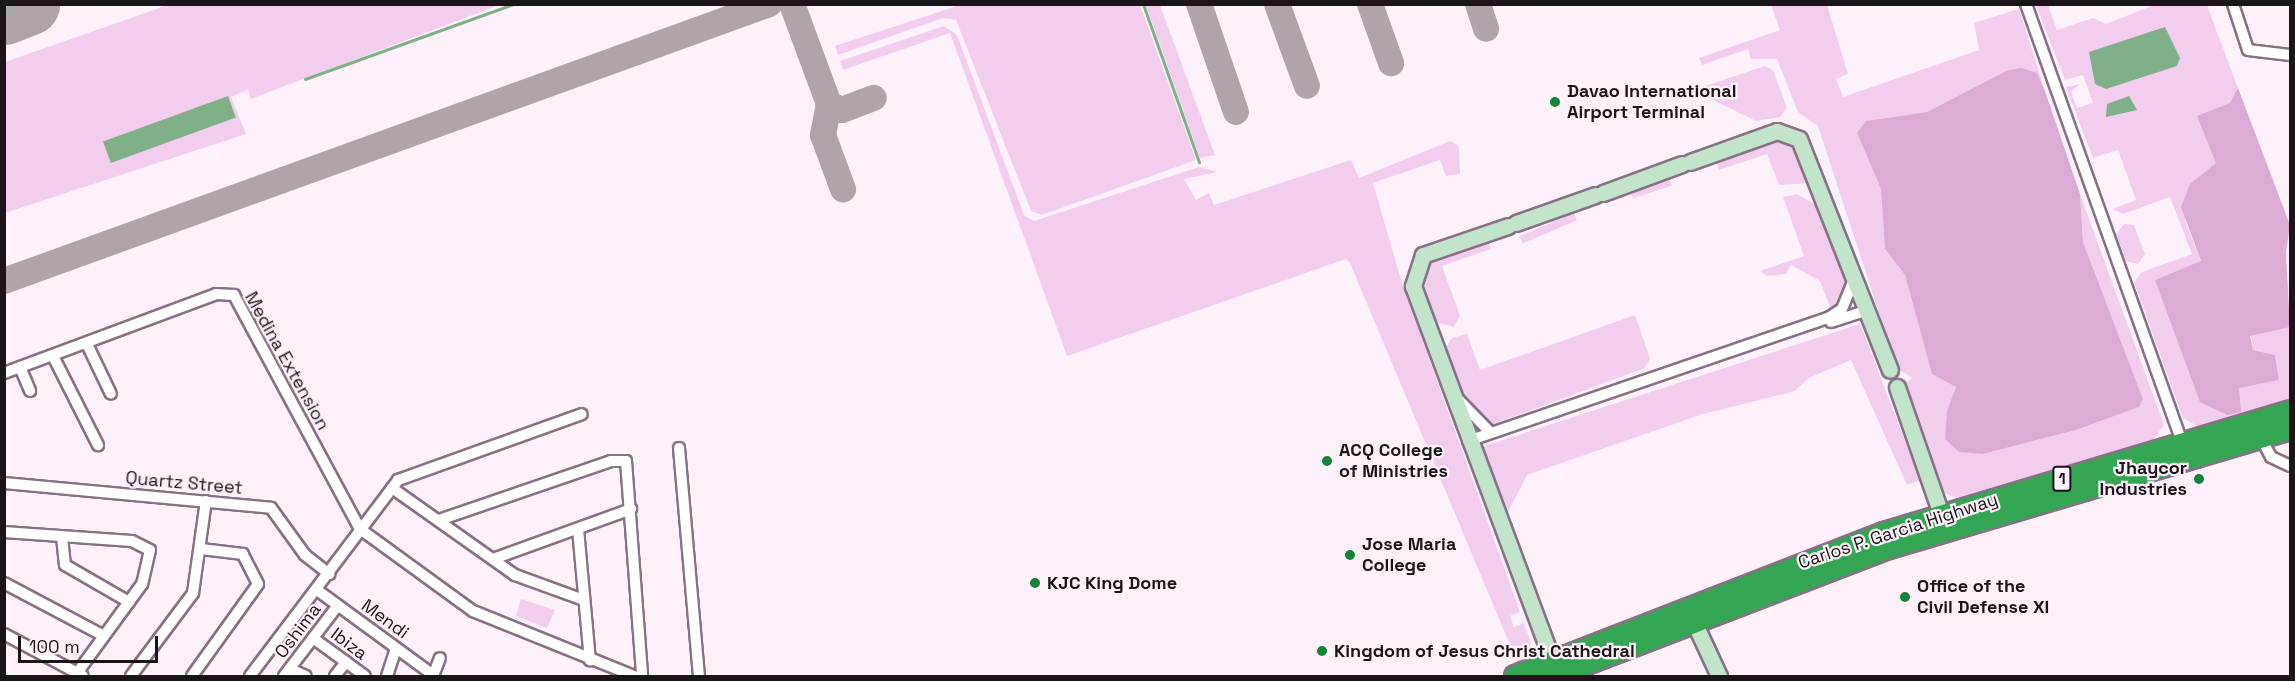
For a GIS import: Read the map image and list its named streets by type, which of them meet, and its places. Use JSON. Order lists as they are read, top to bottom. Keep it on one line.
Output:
{"streets":{"highway":["1","Carlos P. Garcia Highway"],"street":["Medina Extension","Quartz Street","Mendi","Oshima","Ibiza"]},"crossings":[["Mendi","Oshima"],["Oshima","Ibiza"]],"places":["Davao International Airport Terminal","ACQ College of Ministries","Jhaycor Industries","Jose Maria College","KJC King Dome","Office of the Civil Defense XI","Kingdom of Jesus Christ Cathedral"],"scale_bar":"100 m"}
